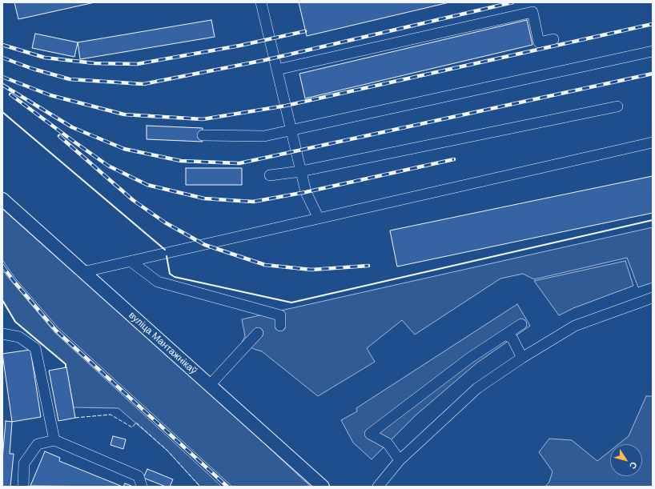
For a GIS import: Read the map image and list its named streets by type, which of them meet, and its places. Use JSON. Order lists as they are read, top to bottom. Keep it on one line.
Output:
{"streets":{"main road":["вуліца Мантажнікаў"]},"north":"bottom right"}
